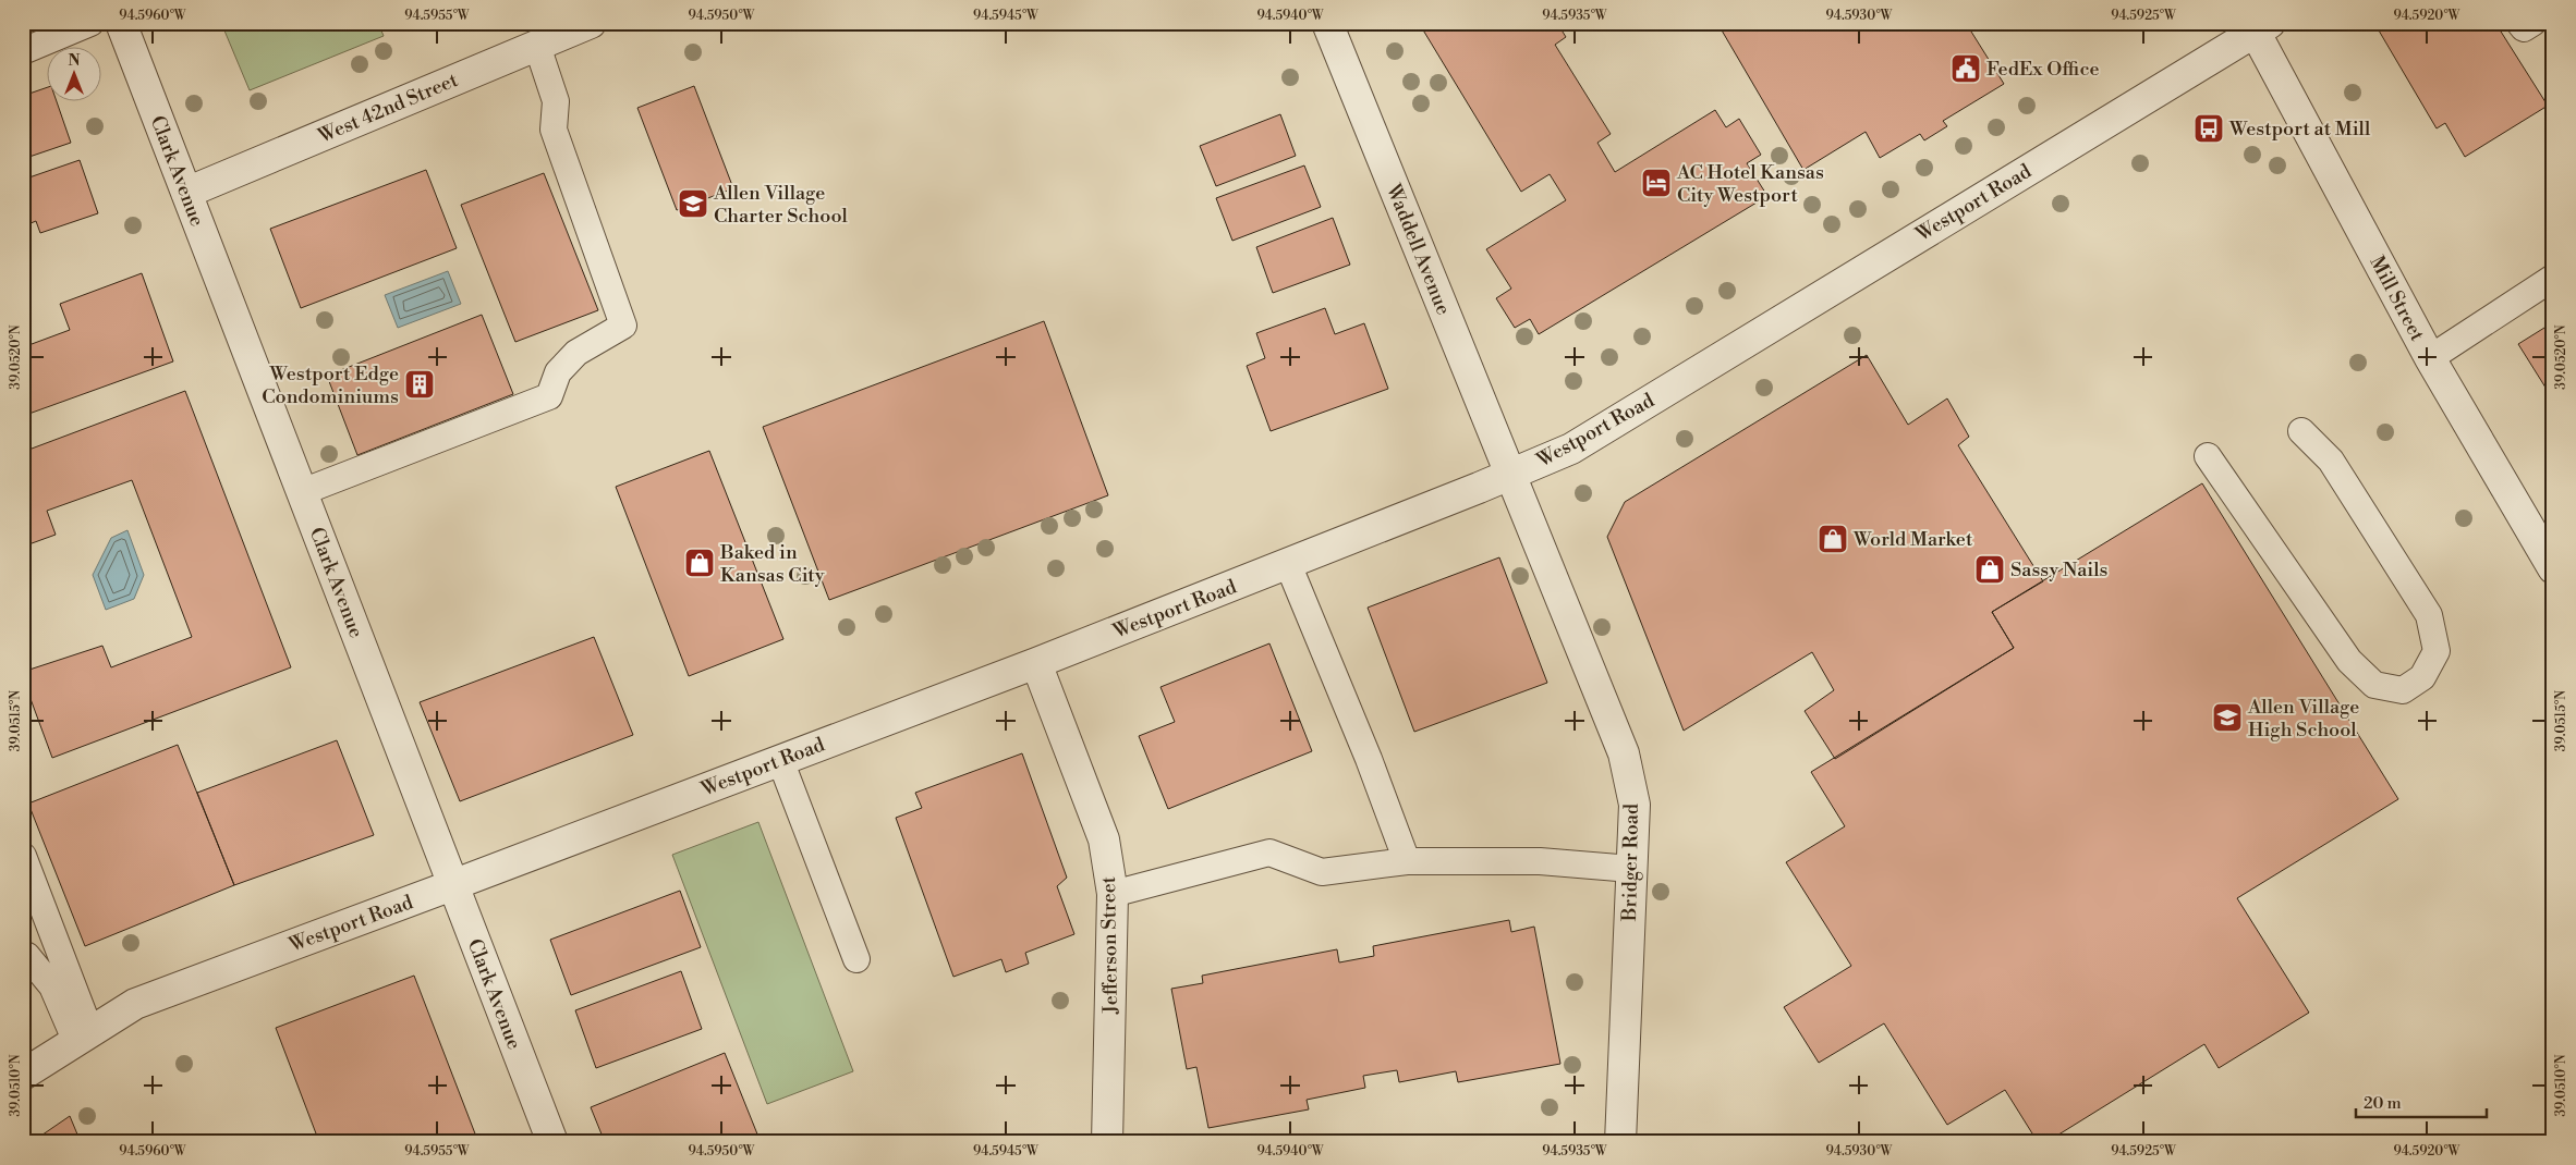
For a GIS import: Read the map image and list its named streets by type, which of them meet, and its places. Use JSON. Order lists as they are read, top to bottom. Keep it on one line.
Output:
{"streets":{"street":["West 42nd Street","Clark Avenue","Westport Road","Waddell Avenue","Mill Street","Bridger Road","Jefferson Street"]},"crossings":[["West 42nd Street","Clark Avenue"],["Clark Avenue","Westport Road"],["Westport Road","Waddell Avenue"],["Westport Road","Mill Street"],["Westport Road","Bridger Road"],["Westport Road","Jefferson Street"],["Waddell Avenue","Bridger Road"]],"places":{"public building":["FedEx Office"],"bus stop":["Westport at Mill"],"hotel":["AC Hotel Kansas City Westport"],"school or university":["Allen Village Charter School","Allen Village High School"],"building":["Westport Edge Condominiums"],"shop":["World Market","Baked in Kansas City","Sassy Nails"]},"scale_bar":"20 m","north":"top","coordinates":["94.5960°W","94.5955°W","94.5950°W","94.5945°W","94.5940°W","94.5935°W","94.5930°W","94.5925°W","94.5920°W","39.0520°N","39.0515°N","39.0510°N"]}
